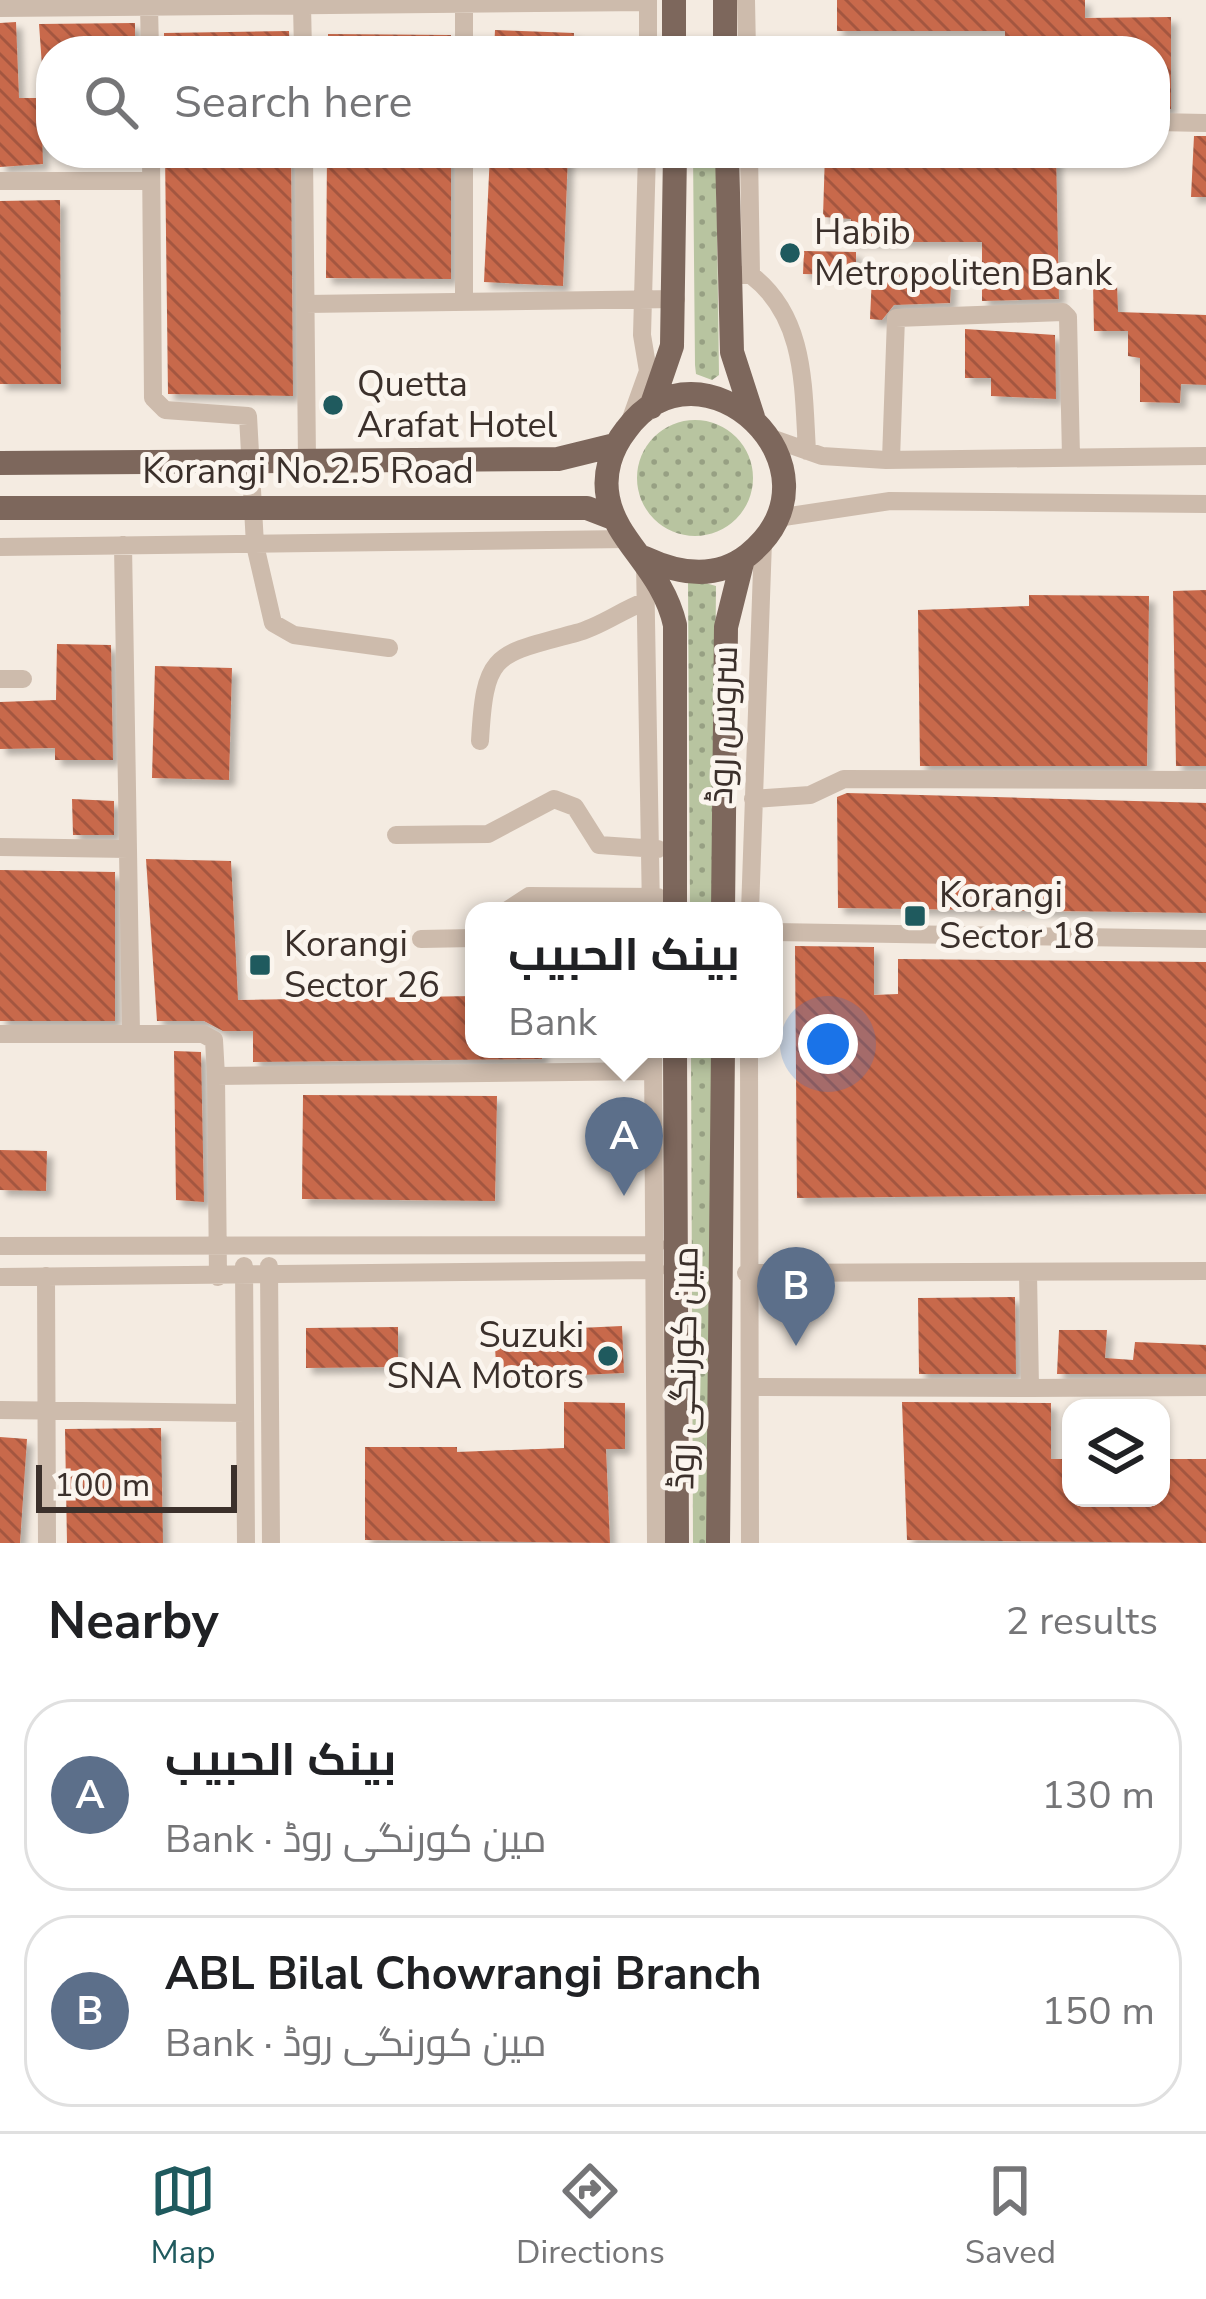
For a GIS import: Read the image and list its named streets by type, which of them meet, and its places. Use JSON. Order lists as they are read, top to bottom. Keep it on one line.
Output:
{"streets":{"main road":["Korangi No.2.5 Road","مین کورنگی روڈ"],"street":["سروس روڈ"]},"crossings":[["Korangi No.2.5 Road","سروس روڈ"]],"places":{"other":["Habib Metropoliten Bank","Quetta Arafat Hotel","Suzuki SNA Motors"],"transit":["Korangi Sector 18","Korangi Sector 26"]},"scale_bar":"100 m","page":{"search":"Search here","popup":["بينک الحبيب","Bank"],"pins":["A","B"],"scale":"100 m","heading":["Nearby","2 results"],"list":[{"mark":"A","name":"بينک الحبيب","note":"Bank · مین کورنگی روڈ","value":"130 m"},{"mark":"B","name":"ABL Bilal Chowrangi Branch","note":"Bank · مین کورنگی روڈ","value":"150 m"}],"nav":["Map","Directions","Saved"]}}
